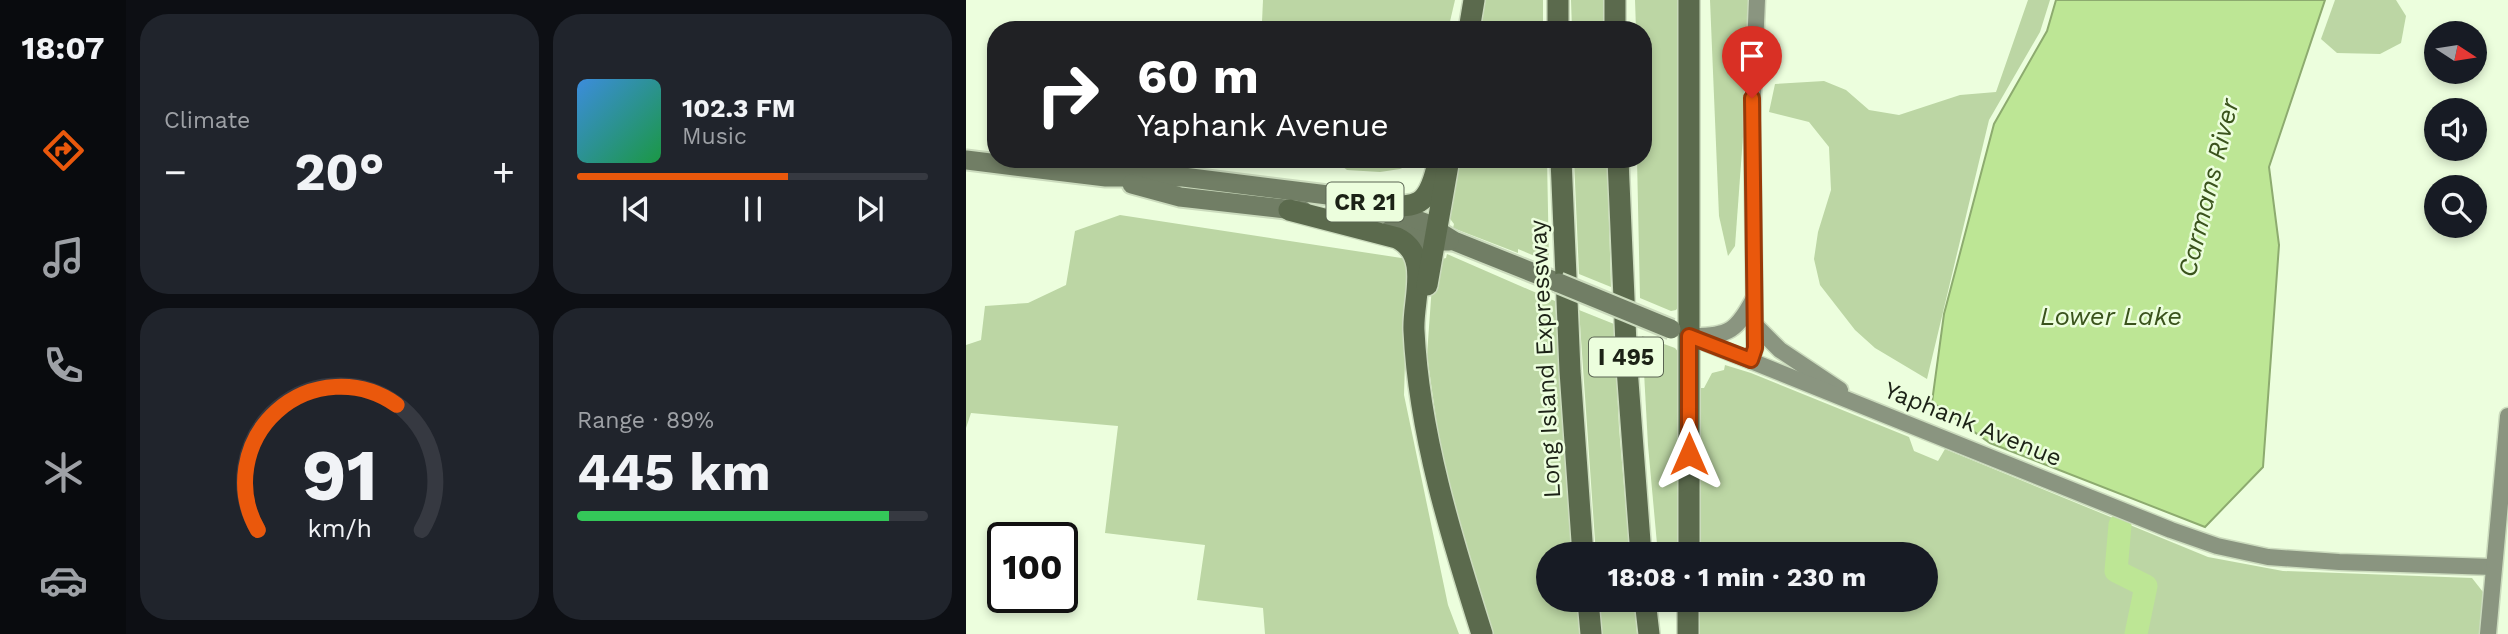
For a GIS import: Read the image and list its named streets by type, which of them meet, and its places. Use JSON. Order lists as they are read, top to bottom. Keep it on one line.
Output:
{"streets":{"highway":["I 495","Long Island Expressway"],"main road":["CR 21","Yaphank Avenue"]},"water":["Carmans River","Lower Lake"],"north":"right","page":{"tabs":"18:07","tile":["Climate",["Range · 89%","445 km"]],"turn":["60 m","Yaphank Avenue"],"song":["102.3 FM","Music"],"heat":["−","20°","+"],"limit":"100","trip":"18:08 · 1 min · 230 m","gauge":["91","km/h"]}}
